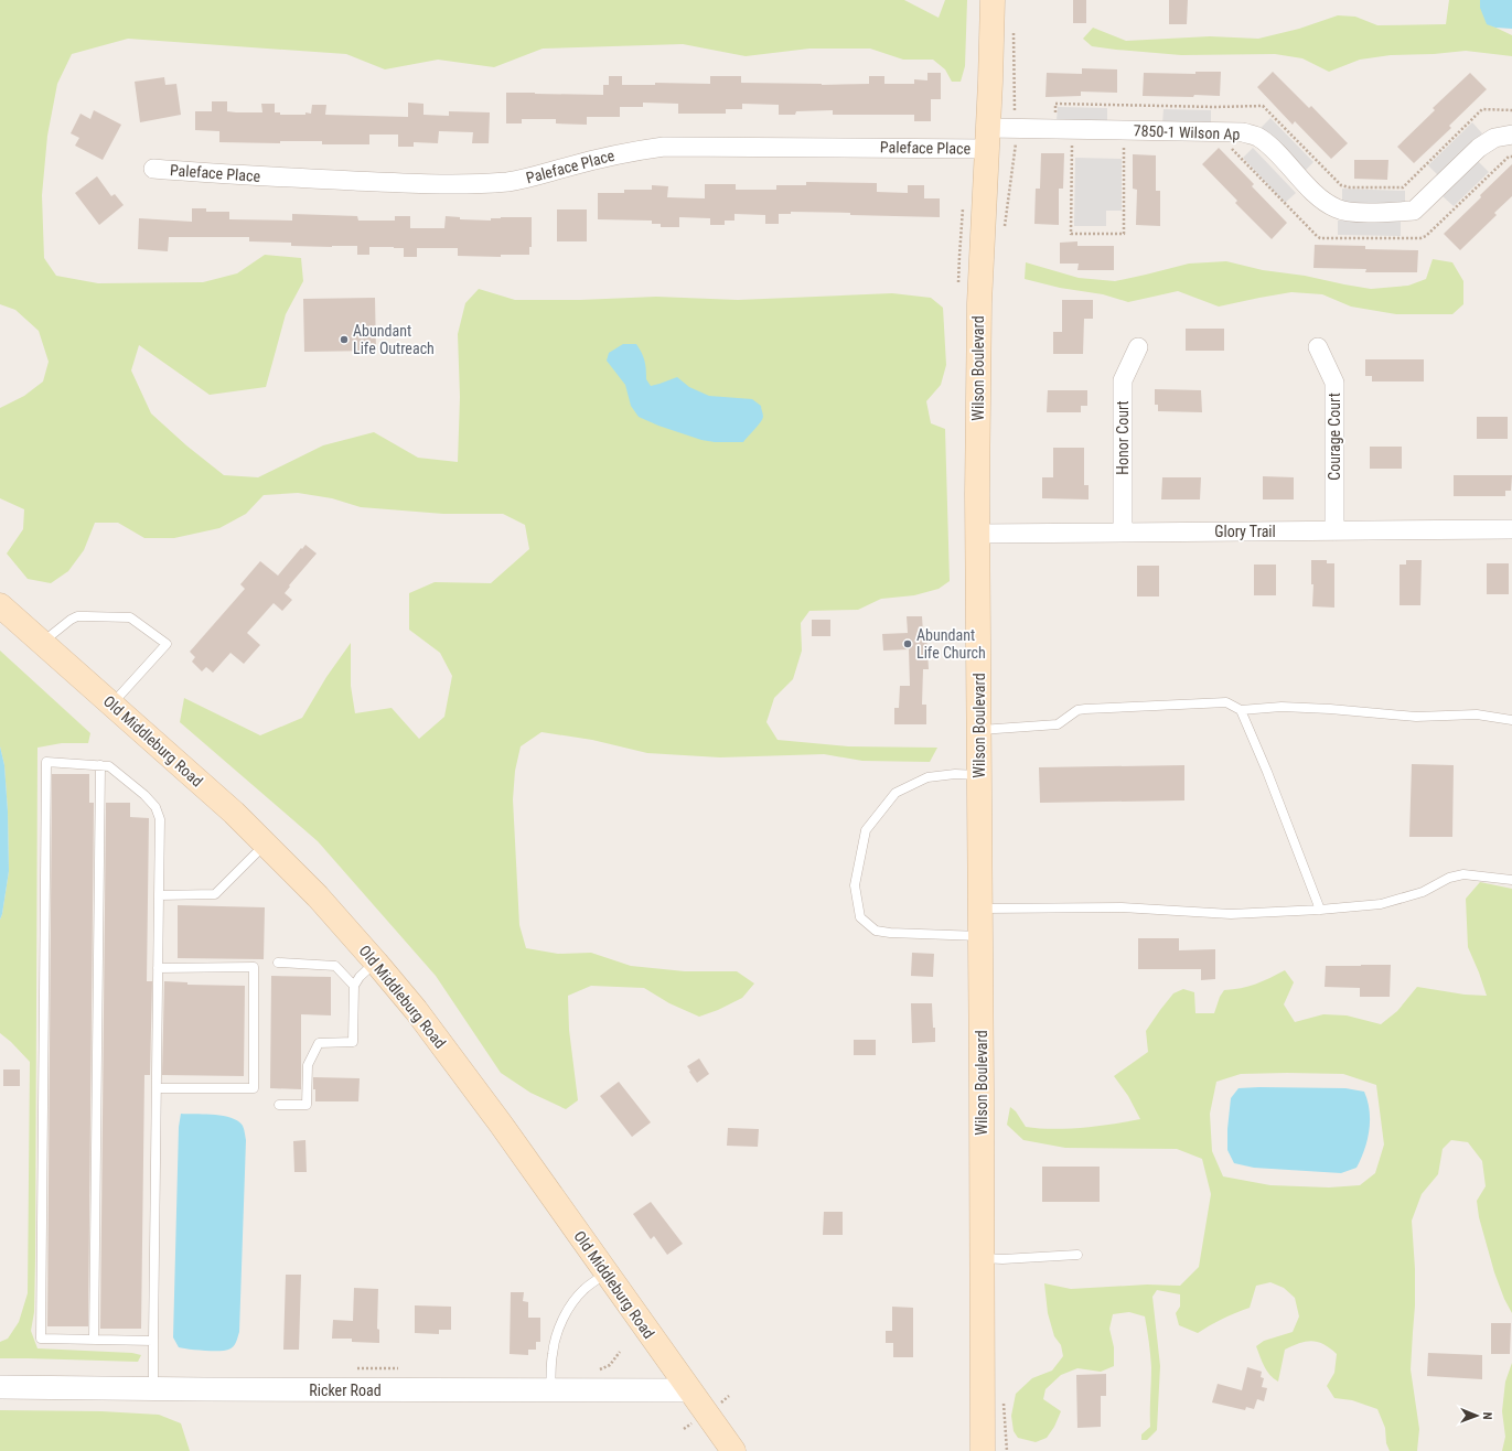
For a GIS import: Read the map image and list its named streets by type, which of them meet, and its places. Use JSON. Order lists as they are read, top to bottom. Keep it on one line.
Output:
{"streets":{"main road":["Wilson Boulevard","Old Middleburg Road"],"street":["7850-1 Wilson Ap","Paleface Place","Courage Court","Honor Court","Glory Trail","Ricker Road"]},"crossings":[["7850-1 Wilson Ap","Paleface Place"],["7850-1 Wilson Ap","Wilson Boulevard"],["Paleface Place","Wilson Boulevard"],["Wilson Boulevard","Glory Trail"],["Courage Court","Glory Trail"],["Honor Court","Glory Trail"],["Old Middleburg Road","Ricker Road"]],"places":["Abundant Life Outreach","Abundant Life Church"],"north":"right"}
